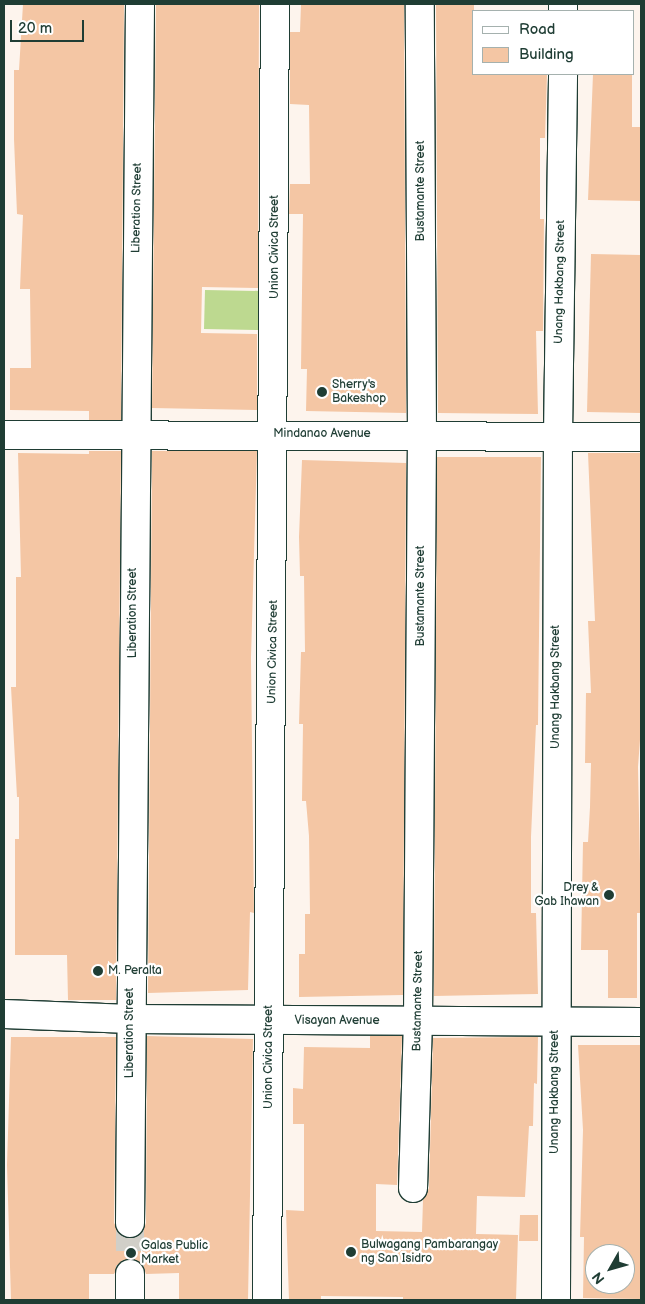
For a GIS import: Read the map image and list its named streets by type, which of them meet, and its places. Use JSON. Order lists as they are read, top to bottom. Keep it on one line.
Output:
{"streets":{"street":["Bustamante Street","Liberation Street","Union Civica Street","Unang Hakbang Street","Mindanao Avenue","Visayan Avenue"]},"crossings":[["Bustamante Street","Mindanao Avenue"],["Bustamante Street","Visayan Avenue"],["Liberation Street","Mindanao Avenue"],["Liberation Street","Visayan Avenue"],["Union Civica Street","Mindanao Avenue"],["Union Civica Street","Visayan Avenue"],["Unang Hakbang Street","Mindanao Avenue"],["Unang Hakbang Street","Visayan Avenue"]],"places":["Sherry's Bakeshop","Drey & Gab Ihawan","M. Peralta","Bulwagang Pambarangay ng San Isidro","Galas Public Market"],"legend":["Road","Building"],"scale_bar":"20 m","north":"bottom left"}
